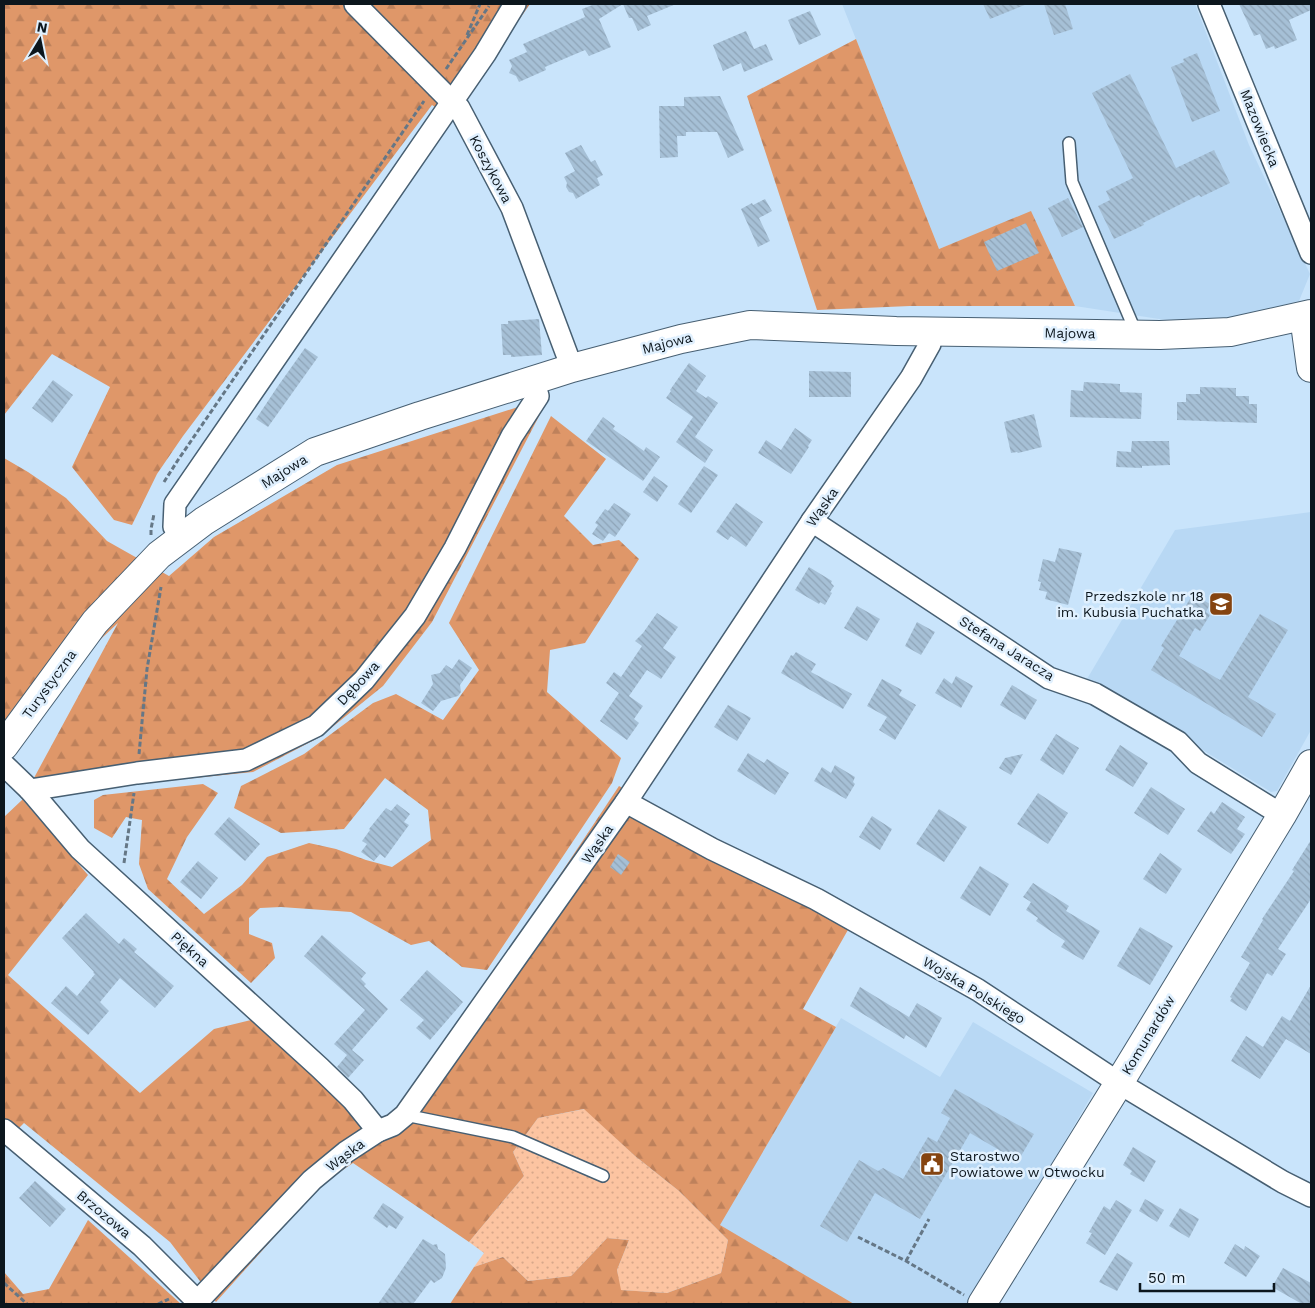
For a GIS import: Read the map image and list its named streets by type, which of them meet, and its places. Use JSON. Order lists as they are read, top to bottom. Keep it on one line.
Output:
{"streets":{"street":["Mazowiecka","Koszykowa","Majowa","Wąska","Stefana Jaracza","Dębowa","Turystyczna","Piękna","Wojska Polskiego","Komunardów","Brzozowa"]},"crossings":[["Koszykowa","Majowa"],["Majowa","Wąska"],["Majowa","Dębowa"],["Majowa","Turystyczna"],["Wąska","Stefana Jaracza"],["Wąska","Piękna"],["Wąska","Wojska Polskiego"],["Wąska","Brzozowa"],["Stefana Jaracza","Komunardów"],["Dębowa","Piękna"],["Wojska Polskiego","Komunardów"]],"places":{"school or university":["Przedszkole nr 18 im. Kubusia Puchatka"],"public building":["Starostwo Powiatowe w Otwocku"]},"scale_bar":"50 m","north":"top"}
